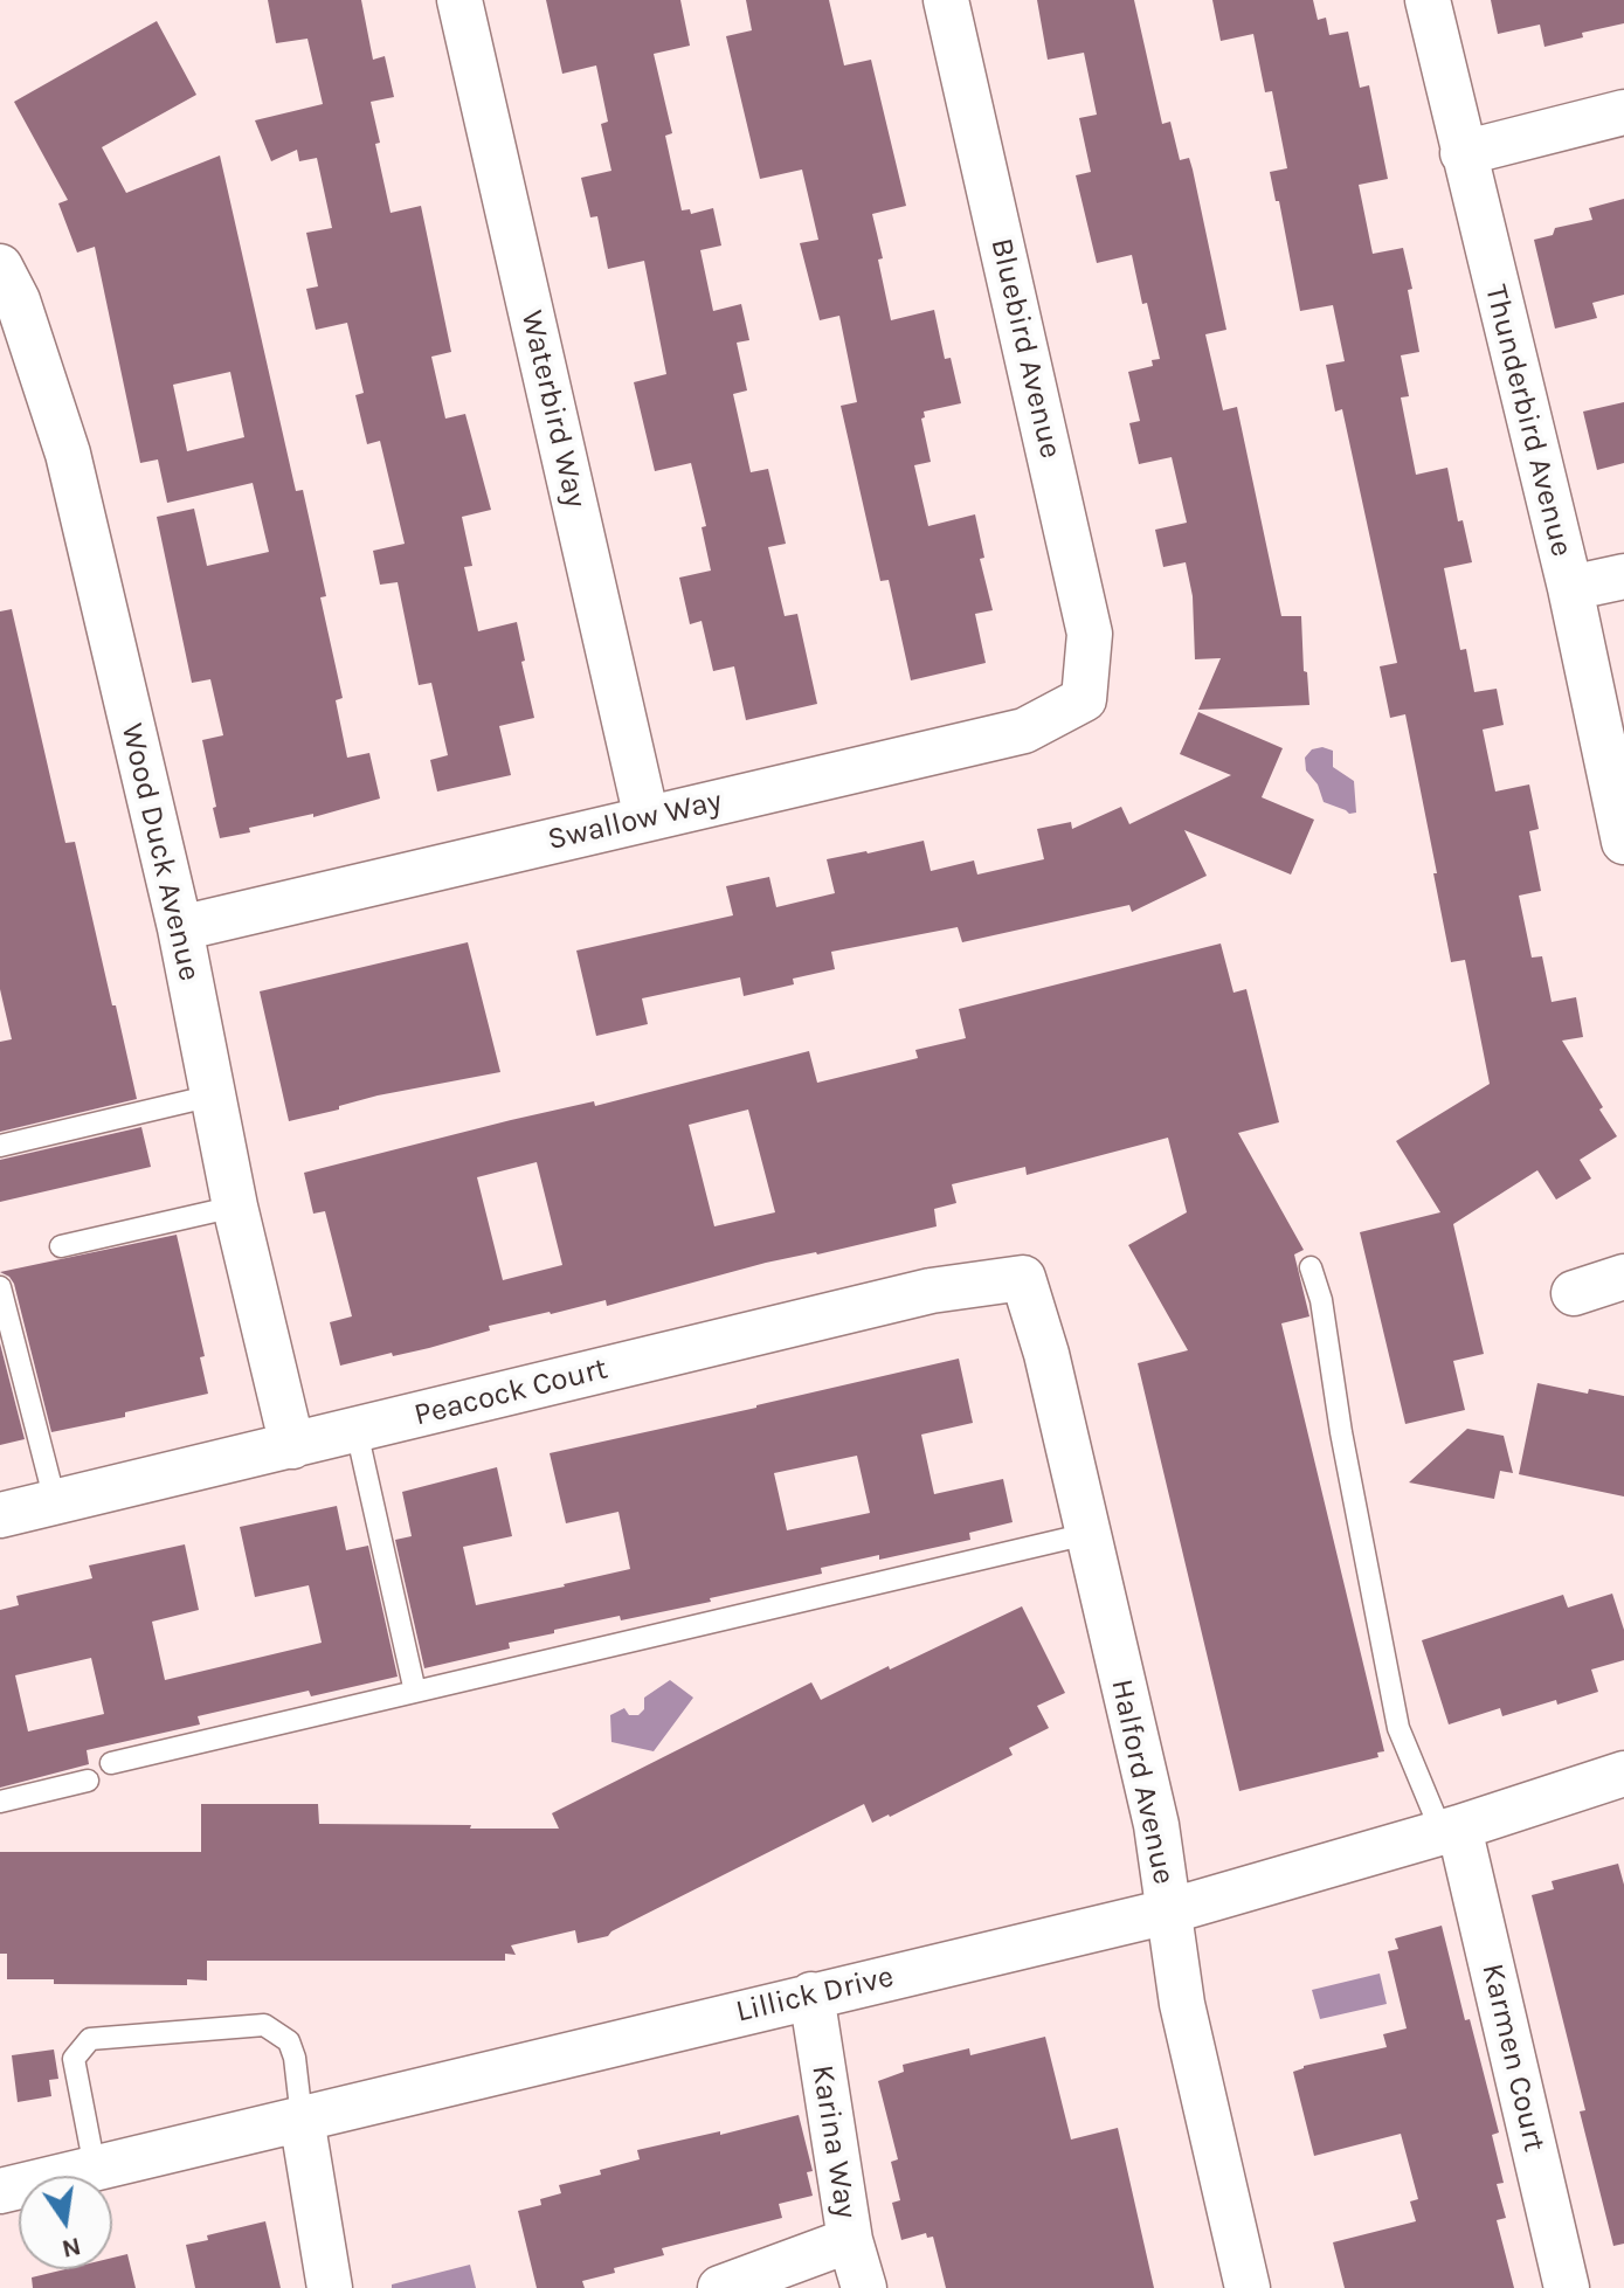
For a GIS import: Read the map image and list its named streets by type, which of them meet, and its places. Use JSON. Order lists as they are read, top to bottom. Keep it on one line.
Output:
{"streets":{"street":["Bluebird Avenue","Waterbird Way","Thunderbird Avenue","Swallow Way","Wood Duck Avenue","Peacock Court","Halford Avenue","Lillick Drive","Karmen Court","Karina Way"]},"crossings":[["Bluebird Avenue","Swallow Way"],["Waterbird Way","Swallow Way"],["Swallow Way","Wood Duck Avenue"],["Wood Duck Avenue","Peacock Court"],["Peacock Court","Halford Avenue"],["Halford Avenue","Lillick Drive"],["Lillick Drive","Karmen Court"],["Lillick Drive","Karina Way"]],"north":"bottom"}
